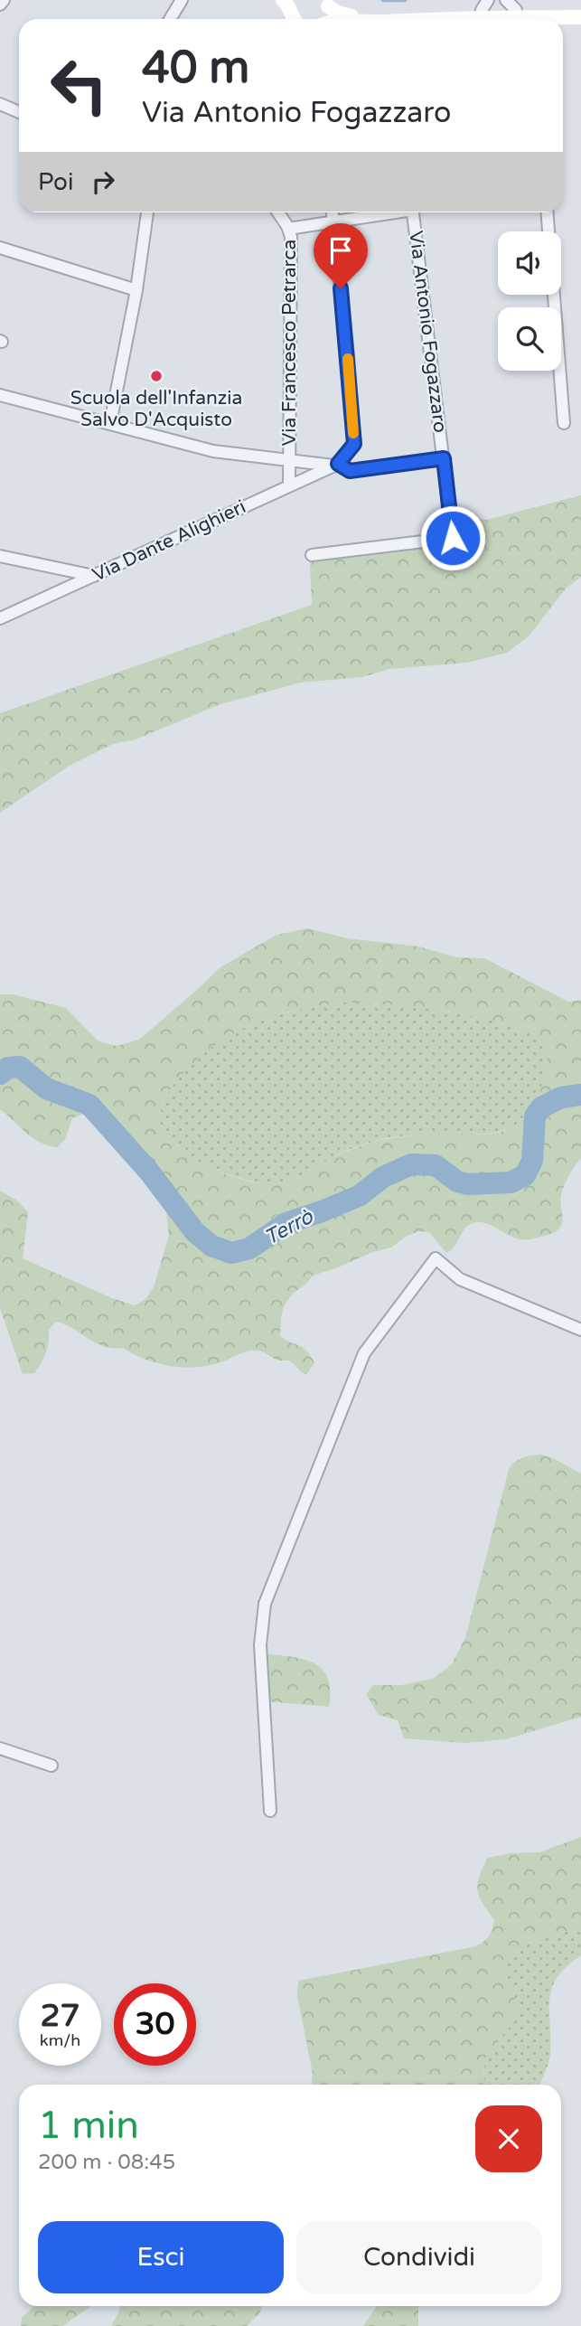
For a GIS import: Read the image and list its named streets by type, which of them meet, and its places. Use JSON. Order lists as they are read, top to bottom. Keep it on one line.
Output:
{"streets":{"street":["Via Antonio Fogazzaro","Via Francesco Petrarca","Via Dante Alighieri"]},"crossings":[["Via Antonio Fogazzaro","Via Francesco Petrarca"],["Via Antonio Fogazzaro","Via Dante Alighieri"],["Via Francesco Petrarca","Via Dante Alighieri"]],"water":["Terrò"],"places":["Scuola dell'Infanzia Salvo D'Acquisto"],"page":{"turn":["40 m","Via Antonio Fogazzaro"],"then":"Poi","speed":"27 km/h","limit":"30","heading":["1 min","200 m · 08:45"],"buttons":["Esci","Condividi"]}}
